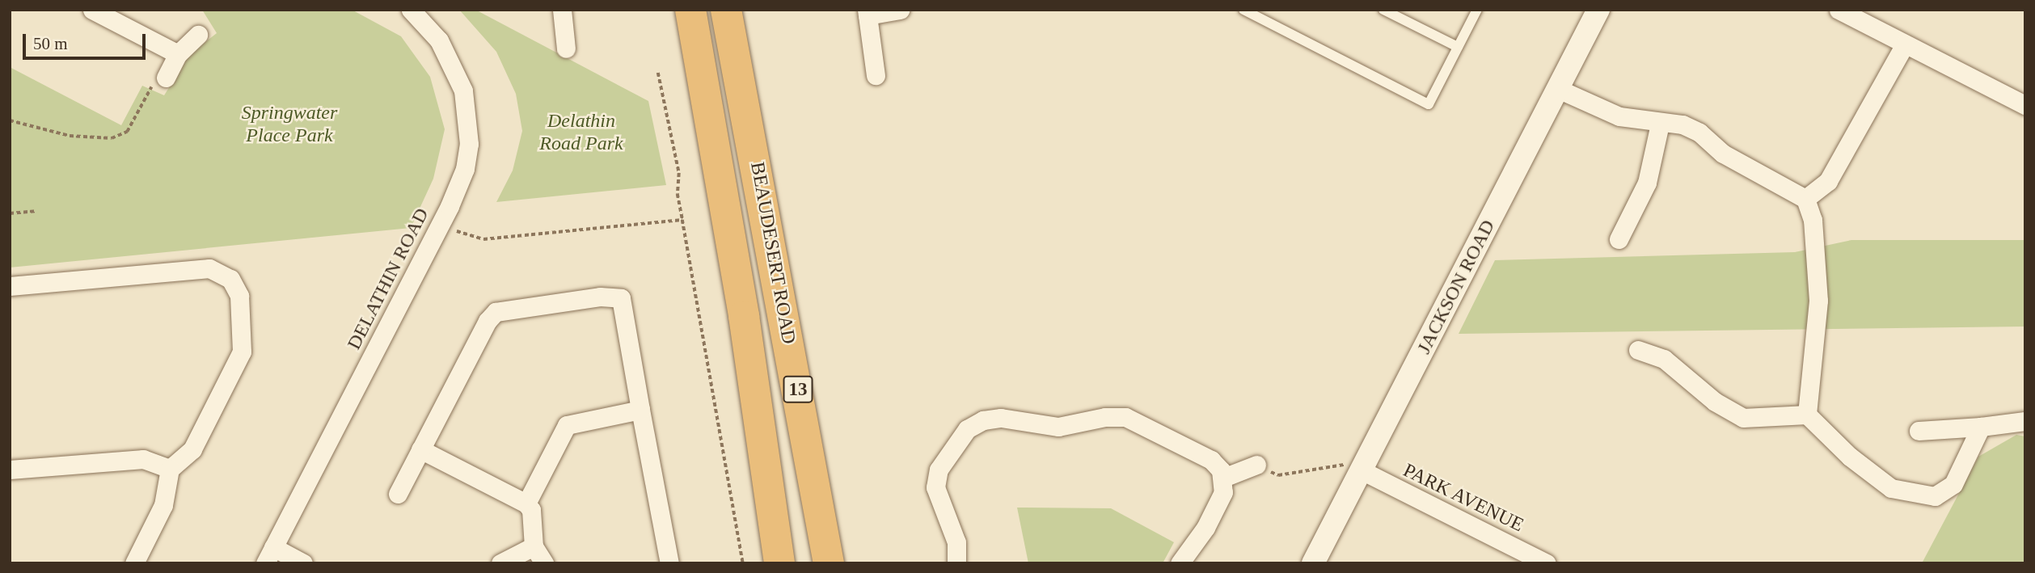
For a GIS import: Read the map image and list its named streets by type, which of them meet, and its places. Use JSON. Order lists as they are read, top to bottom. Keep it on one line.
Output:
{"streets":{"highway":["BEAUDESERT ROAD","13"],"street":["DELATHIN ROAD","JACKSON ROAD","PARK AVENUE"]},"crossings":[["JACKSON ROAD","PARK AVENUE"]],"parks":["Springwater Place Park","Delathin Road Park"],"scale_bar":"50 m"}
